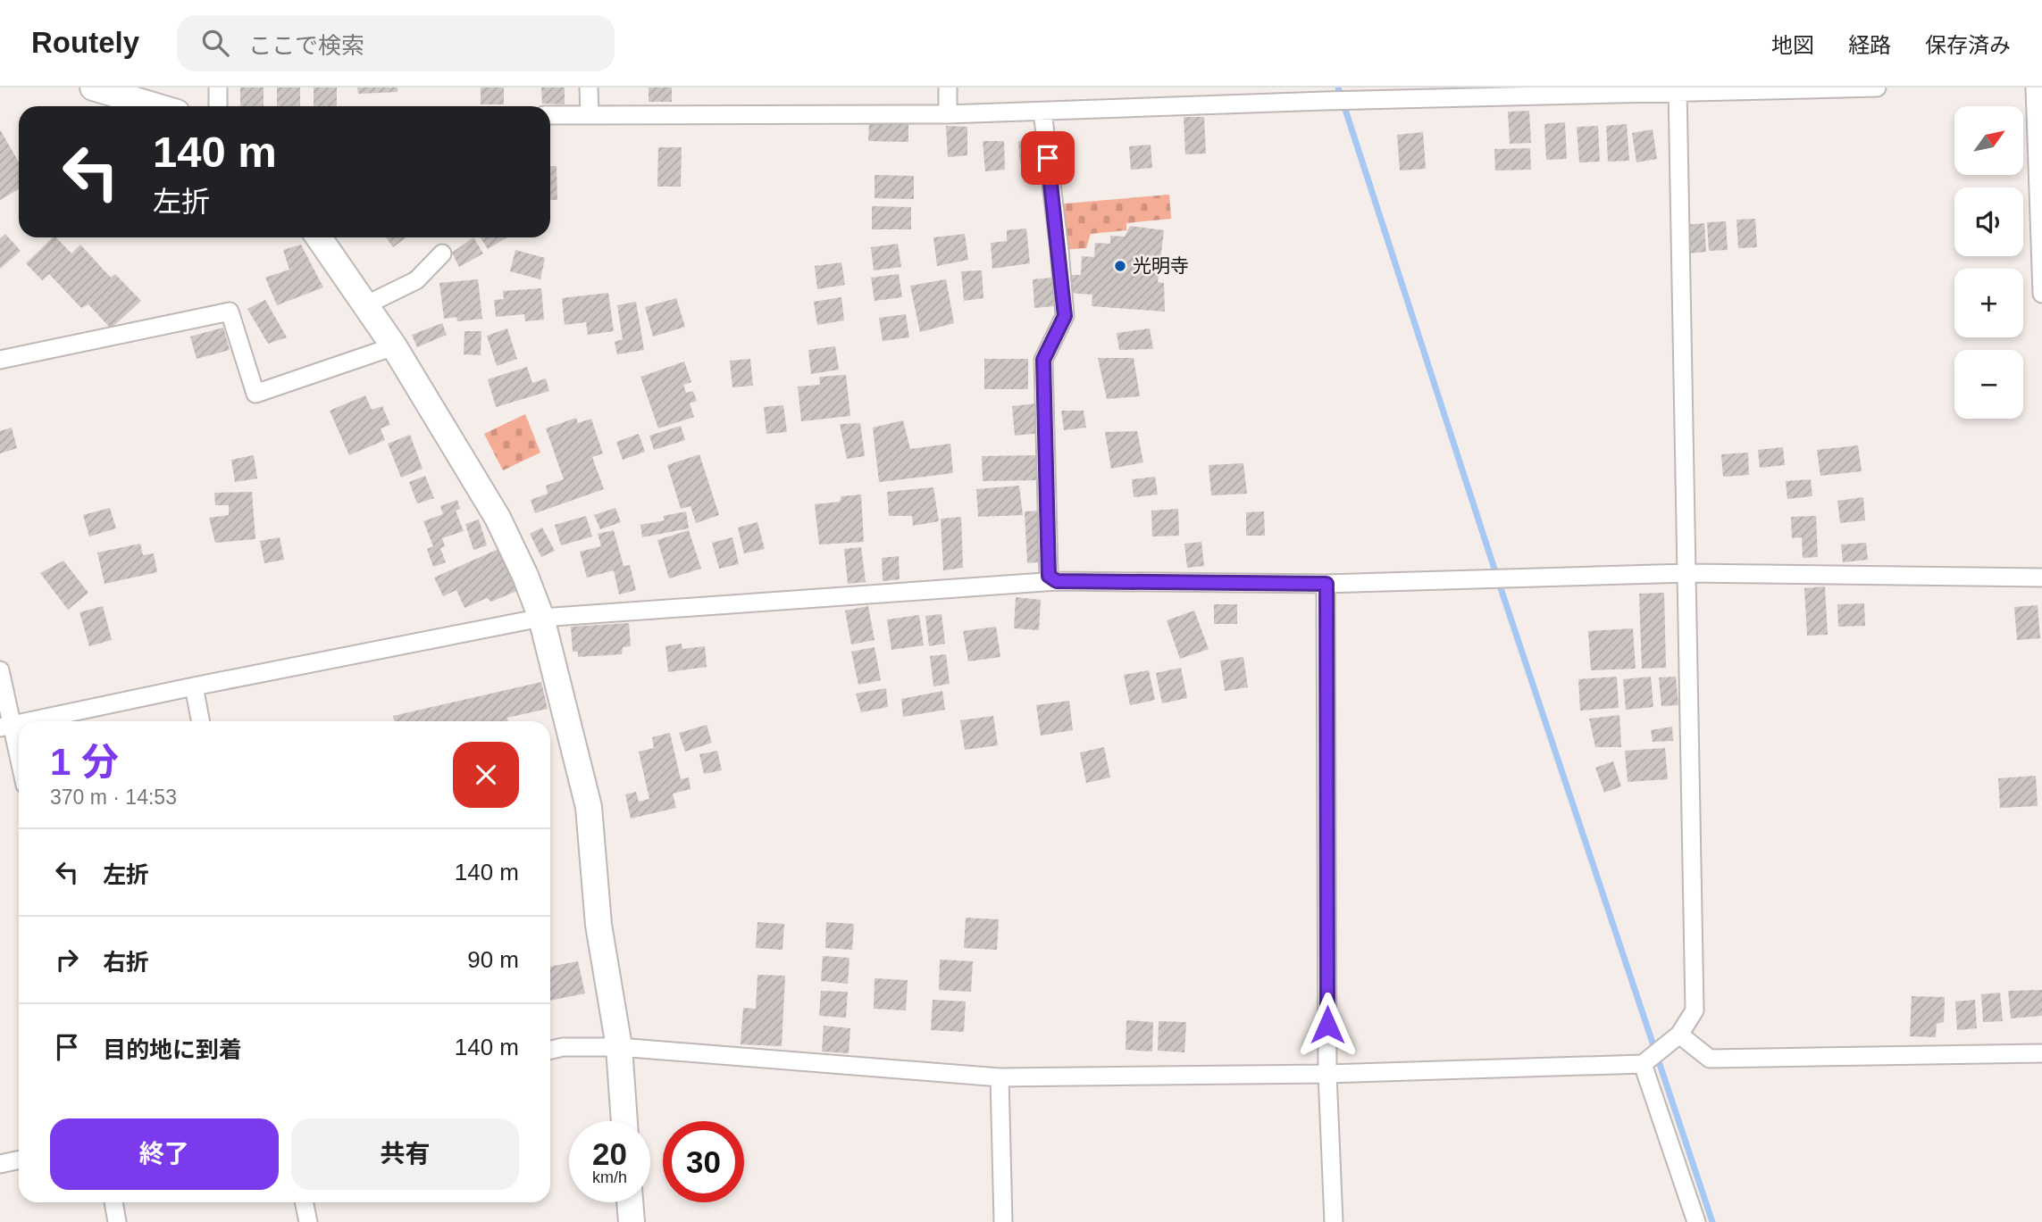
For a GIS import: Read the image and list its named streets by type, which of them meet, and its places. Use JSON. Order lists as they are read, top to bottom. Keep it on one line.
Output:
{"places":["光明寺"],"north":"top right","page":{"header":"Routely","search":"ここで検索","nav":["地図","経路","保存済み"],"map_buttons":["+","−"],"turn":["140 m","左折"],"heading":["1 分","370 m · 14:53"],"list":[{"name":"左折","value":"140 m"},{"name":"右折","value":"90 m"},{"name":"目的地に到着","value":"140 m"}],"buttons":["終了","共有"],"speed":"20 km/h","limit":"30"}}
